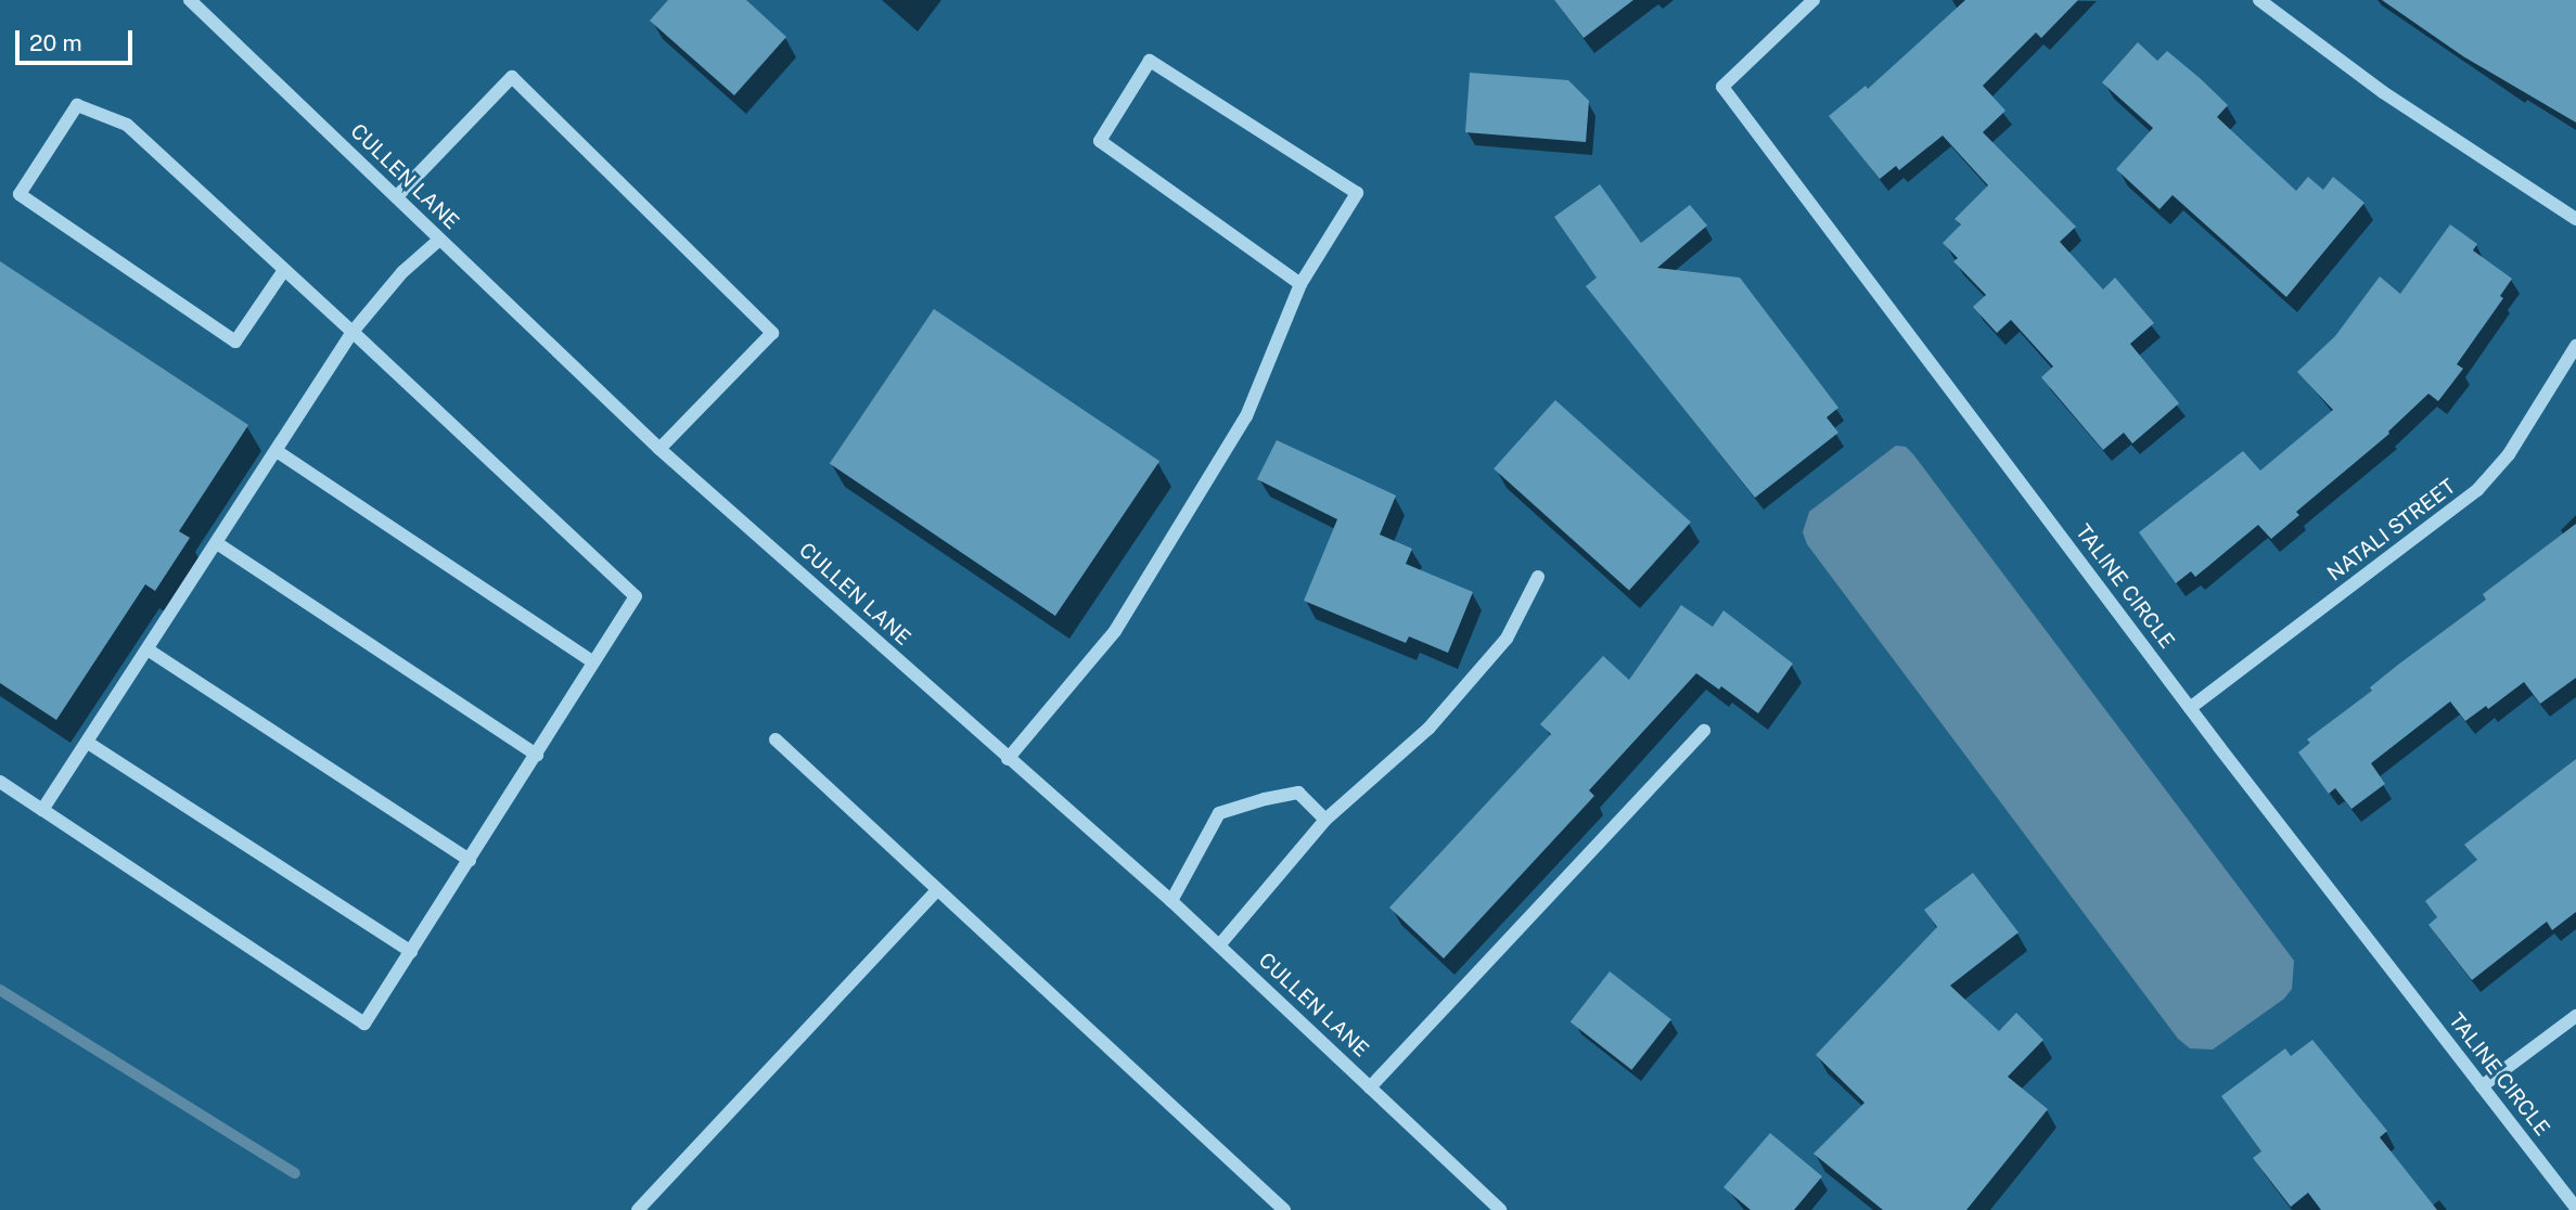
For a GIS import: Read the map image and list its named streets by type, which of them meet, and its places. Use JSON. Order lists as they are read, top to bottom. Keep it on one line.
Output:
{"streets":{"street":["CULLEN LANE","NATALI STREET","TALINE CIRCLE"]},"crossings":[["NATALI STREET","TALINE CIRCLE"]],"scale_bar":"20 m"}
